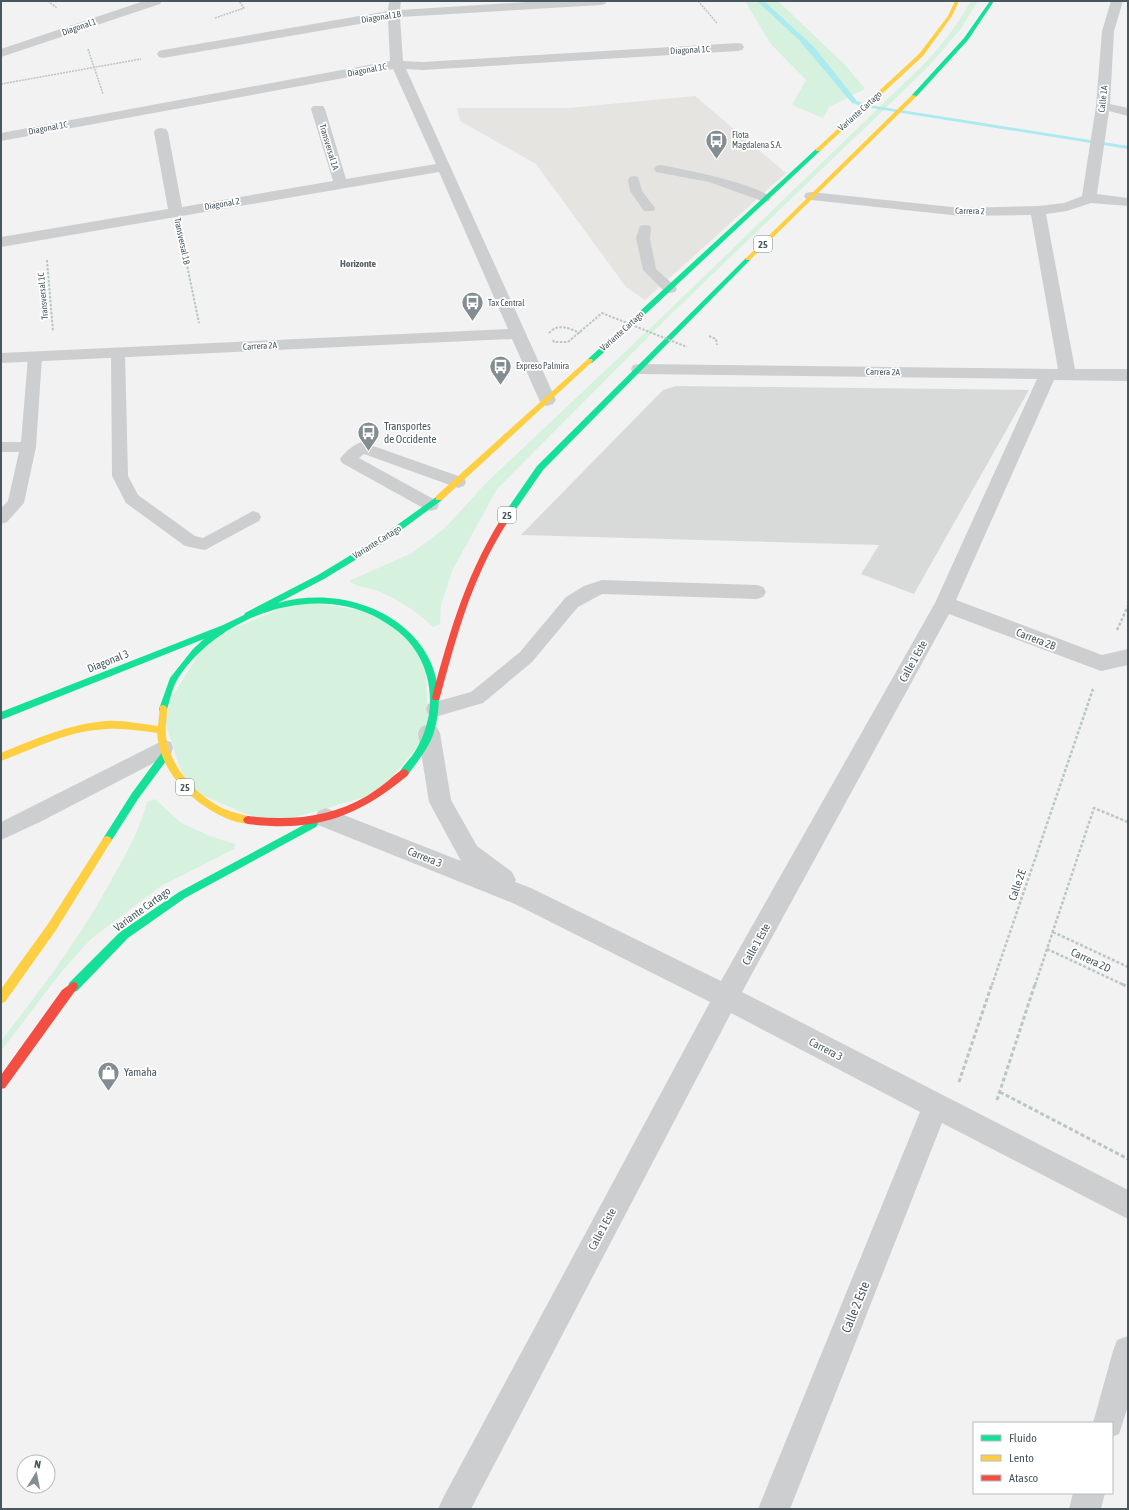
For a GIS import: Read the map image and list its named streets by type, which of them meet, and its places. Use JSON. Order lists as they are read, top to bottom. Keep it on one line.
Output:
{"streets":{"main road":["Variante Cartago","25","Diagonal 3"],"street":["Diagonal 1B","Diagonal 1","Diagonal 1C","Calle 1A","Transversal 1A","Diagonal 2","Carrera 2","Transversal 1B","Carrera 2A","Carrera 2B","Calle 1 Este","Carrera 3","Calle 2 Este"],"path":["Transversal 1C","Calle 2E","Carrera 2D"]},"crossings":[["Calle 1A","Carrera 2"],["Variante Cartago","25"],["Variante Cartago","Carrera 3"],["Transversal 1A","Diagonal 2"],["Diagonal 2","Transversal 1B"],["Diagonal 2","Transversal 1C"],["Carrera 2","25"],["Transversal 1B","Carrera 2A"],["25","Carrera 2A"],["25","Diagonal 3"],["25","Carrera 3"],["Transversal 1C","Carrera 2A"],["Carrera 2A","Calle 1 Este"],["Carrera 2B","Calle 1 Este"],["Carrera 2B","Calle 2E"],["Calle 1 Este","Carrera 3"],["Carrera 3","Calle 2E"],["Carrera 3","Calle 2 Este"],["Calle 2E","Calle 2 Este"]],"districts":["Horizonte"],"places":{"bus stop":["Flota Magdalena S.A.","Tax Central","Expreso Palmira","Transportes de Occidente"],"shop":["Yamaha"]},"legend":["Fluido","Lento","Atasco"],"north":"top"}
